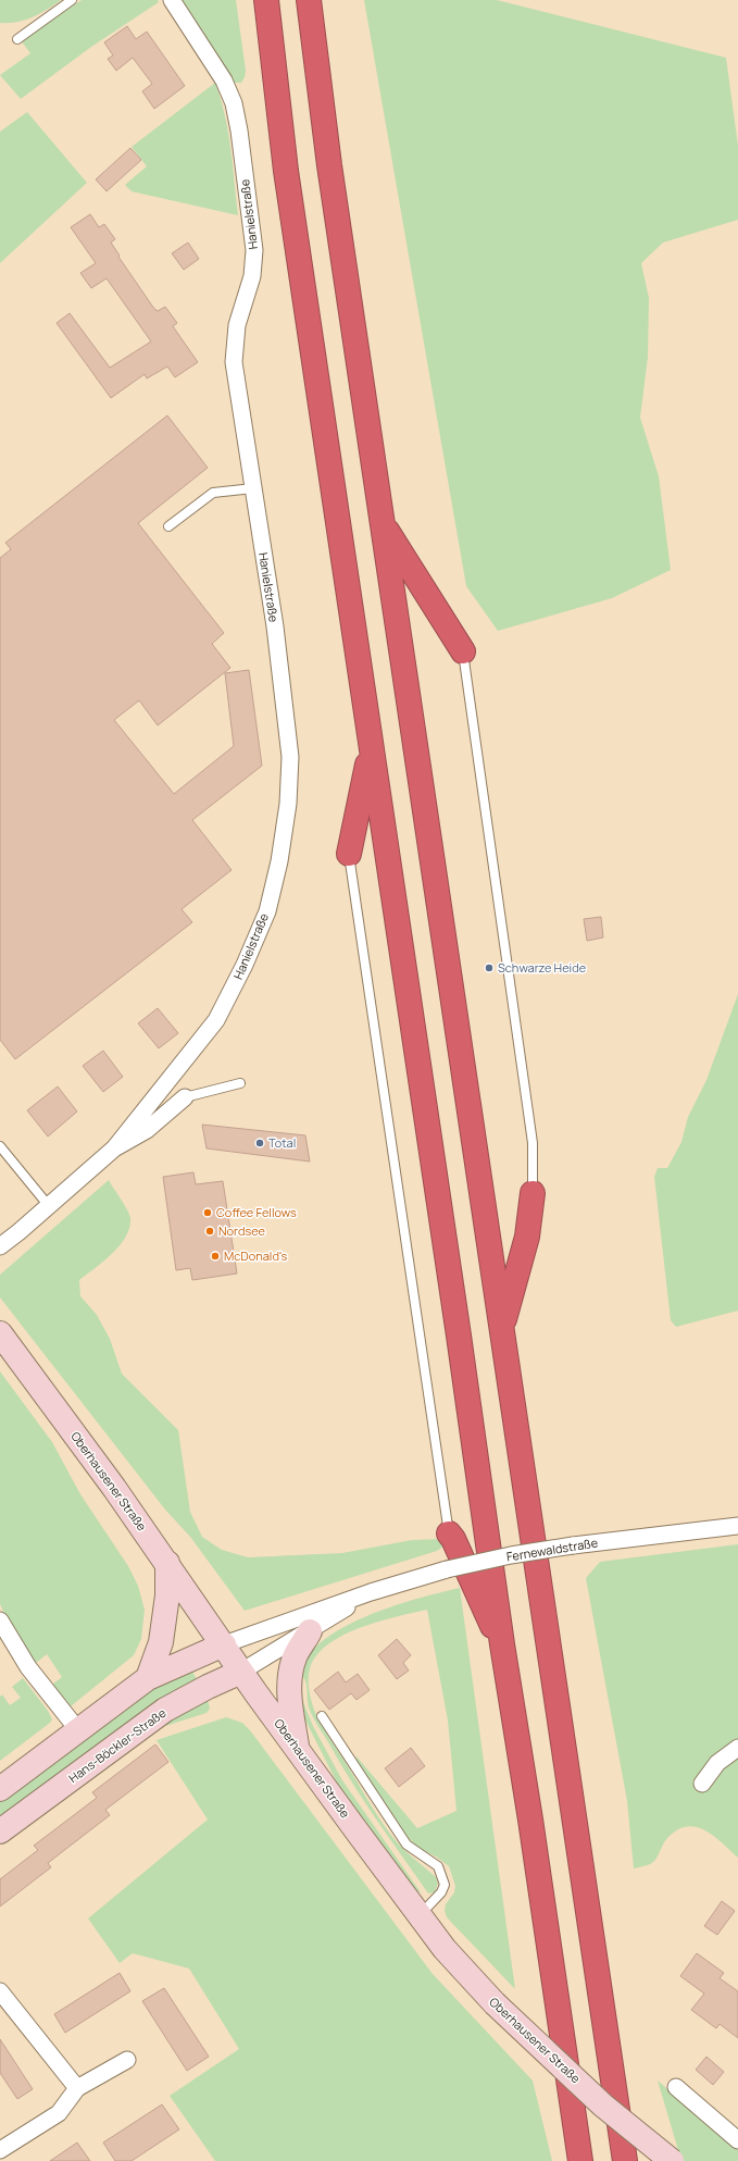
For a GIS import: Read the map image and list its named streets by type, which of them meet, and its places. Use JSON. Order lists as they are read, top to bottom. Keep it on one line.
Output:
{"streets":{"main road":["Oberhausener Straße","Fernewaldstraße","Hans-Böckler-Straße"],"street":["Hanielstraße"]},"crossings":[["Oberhausener Straße","Fernewaldstraße"],["Oberhausener Straße","Hans-Böckler-Straße"],["Fernewaldstraße","Hans-Böckler-Straße"]],"places":["Schwarze Heide","Total","Coffee Fellows","Nordsee","McDonald's"]}
